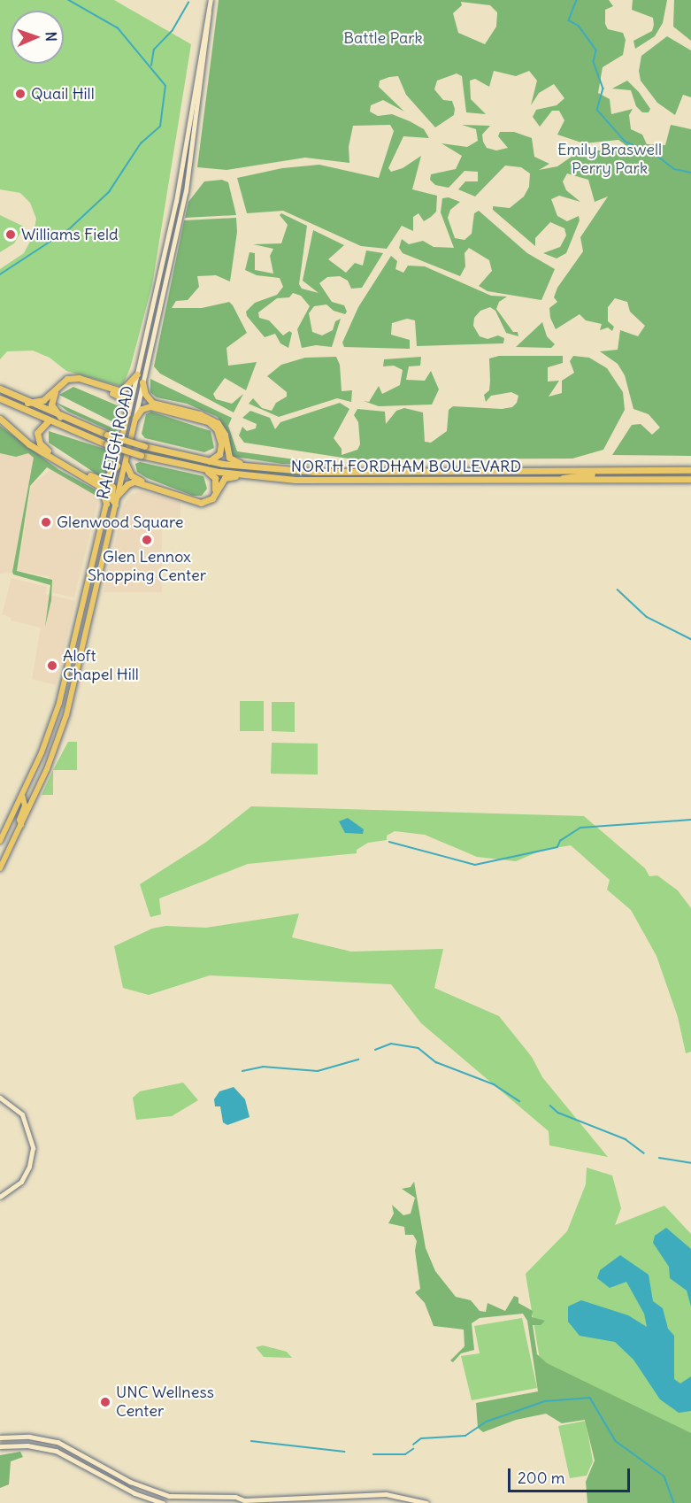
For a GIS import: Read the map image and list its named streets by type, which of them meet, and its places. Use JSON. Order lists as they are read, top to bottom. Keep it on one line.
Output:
{"streets":{"highway":["NORTH FORDHAM BOULEVARD"],"main road":["RALEIGH ROAD"]},"parks":["Battle Park","Emily Braswell Perry Park"],"places":["Quail Hill","Williams Field","Glenwood Square","Glen Lennox Shopping Center","Aloft Chapel Hill","UNC Wellness Center"],"scale_bar":"200 m","north":"right"}
